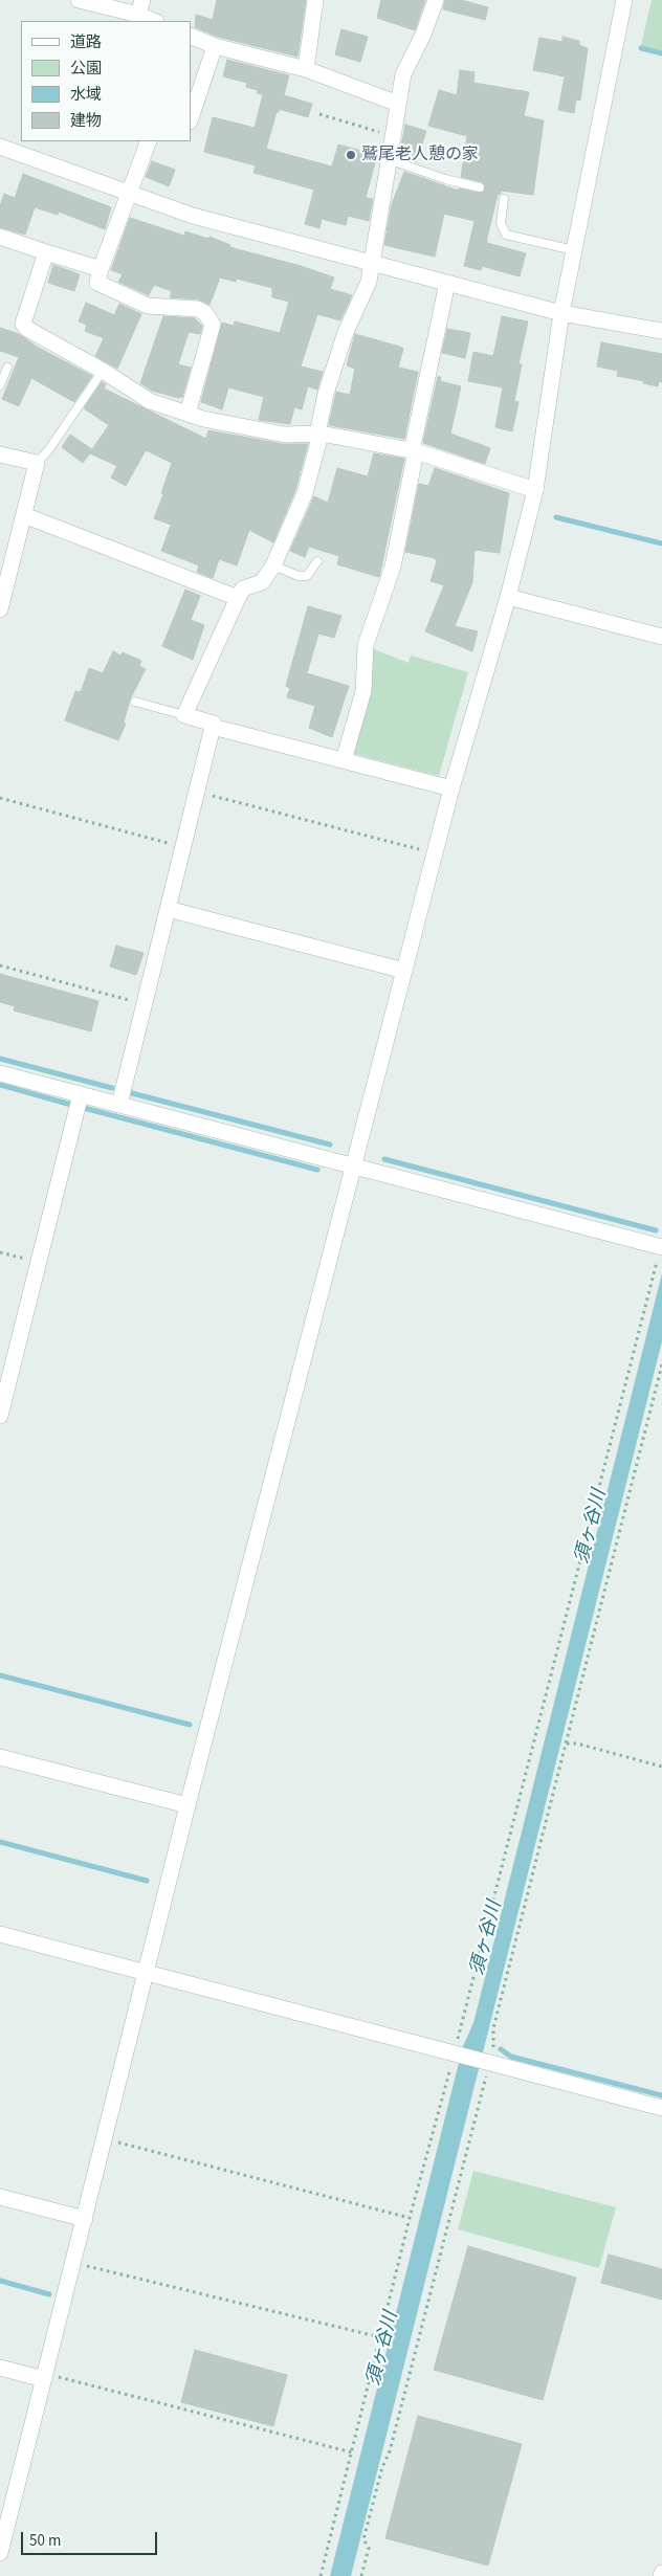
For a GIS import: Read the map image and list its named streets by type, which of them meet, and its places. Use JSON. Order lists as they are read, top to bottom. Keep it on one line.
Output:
{"water":["須ヶ谷川"],"places":["鷲尾老人憩の家"],"legend":["道路","公園","水域","建物"],"scale_bar":"50 m"}
